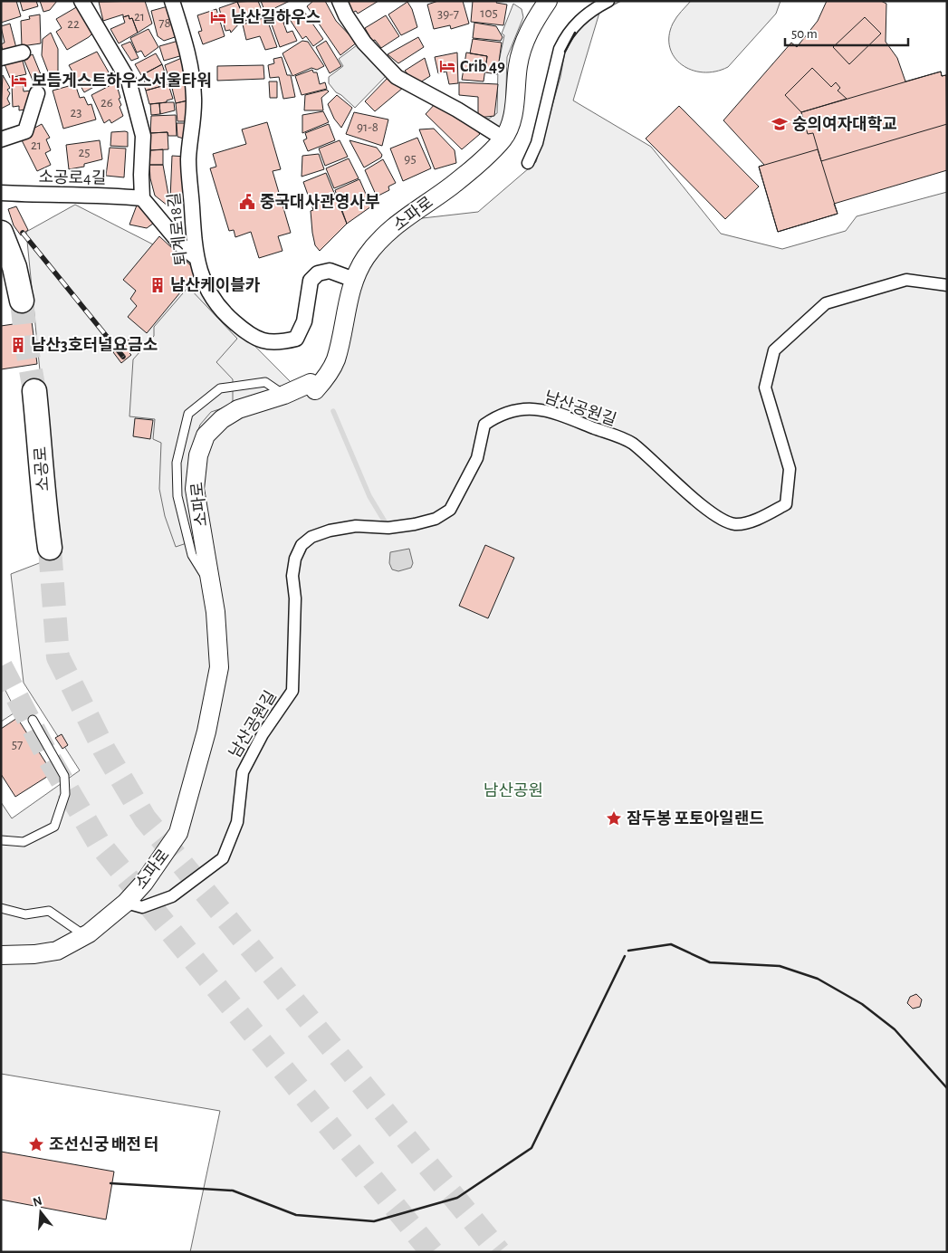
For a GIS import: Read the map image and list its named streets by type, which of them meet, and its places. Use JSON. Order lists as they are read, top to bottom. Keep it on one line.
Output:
{"streets":{"main road":["소공로"],"street":["소공로4길","소파로","퇴계로18길","남산공원길"]},"crossings":[["소파로","퇴계로18길"],["소파로","남산공원길"]],"parks":["남산공원"],"places":{"hotel":["남산길하우스","Crib 49","보듬게스트하우스서울타워"],"school or university":["숭의여자대학교"],"public building":["중국대사관영사부"],"building":["남산케이블카","남산3호터널요금소"],"place":["잠두봉 포토아일랜드","조선신궁 배전 터"]},"house_numbers":["105","39-7","21","78","22","26","23","91-8","21","25","95","57"],"scale_bar":"50 m","north":"top"}
